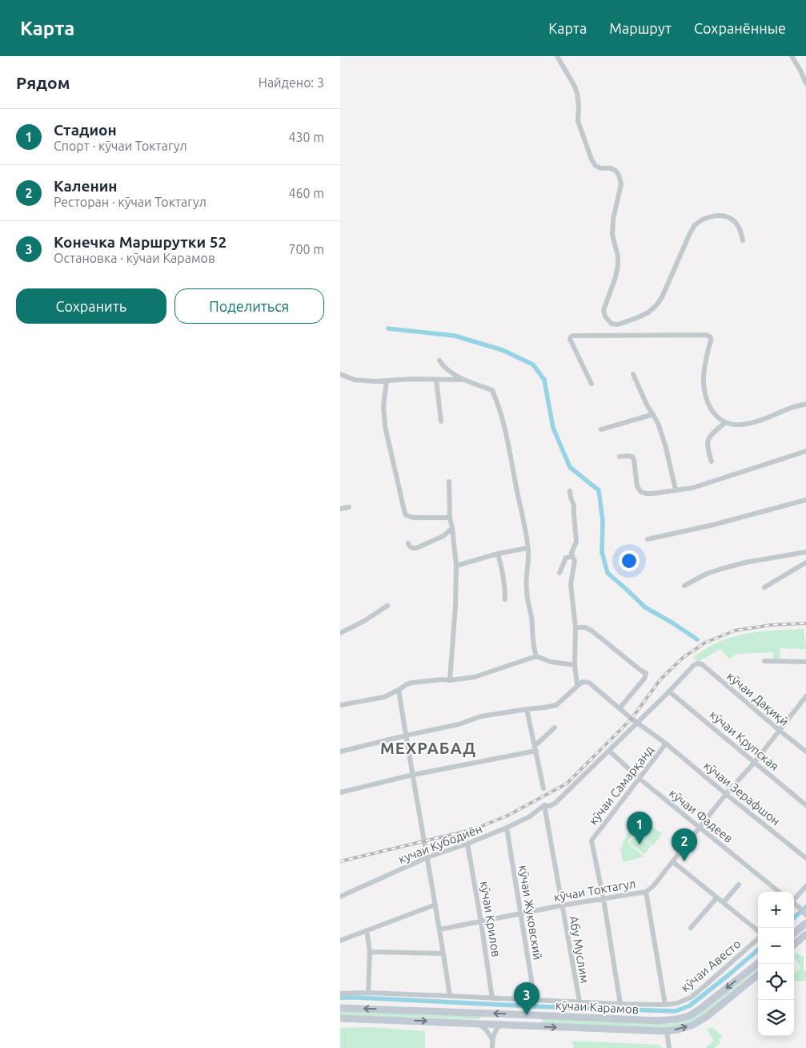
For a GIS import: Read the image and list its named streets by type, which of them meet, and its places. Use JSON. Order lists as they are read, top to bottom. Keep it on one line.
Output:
{"streets":{"main road":["кӯчаи Карамов"],"street":["кӯчаи Дақиқӣ","кӯчаи Крупская","кӯчаи Самарқанд","кӯчаи Зерафшон","кӯчаи Фадеев","кучаи Кубодиён","кӯчаи Токтагул","кӯчаи Жуковский","кӯчаи Крилов","Абу Муслим","кӯчаи Авесто"]},"crossings":[["кӯчаи Дақиқӣ","кучаи Кубодиён"],["кӯчаи Дақиқӣ","кӯчаи Токтагул"],["кӯчаи Крупская","кучаи Кубодиён"],["кӯчаи Крупская","кӯчаи Токтагул"],["кӯчаи Самарқанд","кӯчаи Зерафшон"],["кӯчаи Самарқанд","кӯчаи Фадеев"],["кӯчаи Самарқанд","кӯчаи Токтагул"],["кӯчаи Самарқанд","кӯчаи Авесто"],["кӯчаи Зерафшон","кӯчаи Токтагул"],["кӯчаи Фадеев","кучаи Кубодиён"],["кӯчаи Фадеев","кӯчаи Токтагул"],["кучаи Кубодиён","кӯчаи Жуковский"],["кучаи Кубодиён","кӯчаи Крилов"],["кучаи Кубодиён","Абу Муслим"],["кӯчаи Токтагул","кӯчаи Жуковский"],["кӯчаи Токтагул","кӯчаи Крилов"],["кӯчаи Токтагул","Абу Муслим"],["кӯчаи Жуковский","кӯчаи Авесто"],["кӯчаи Крилов","кӯчаи Авесто"],["Абу Муслим","кӯчаи Авесто"]],"districts":["МЕХРАБАД"],"page":{"header":"Карта","nav":["Карта","Маршрут","Сохранённые"],"heading":["Рядом","Найдено: 3"],"list":[{"mark":"1","name":"Стадион","note":"Спорт · кӯчаи Токтагул","value":"430 m"},{"mark":"2","name":"Каленин","note":"Ресторан · кӯчаи Токтагул","value":"460 m"},{"mark":"3","name":"Конечка Маршрутки 52","note":"Остановка · кӯчаи Карамов","value":"700 m"}],"buttons":["Сохранить","Поделиться"],"pins":["1","2","3"],"map_buttons":["+","−"]}}
